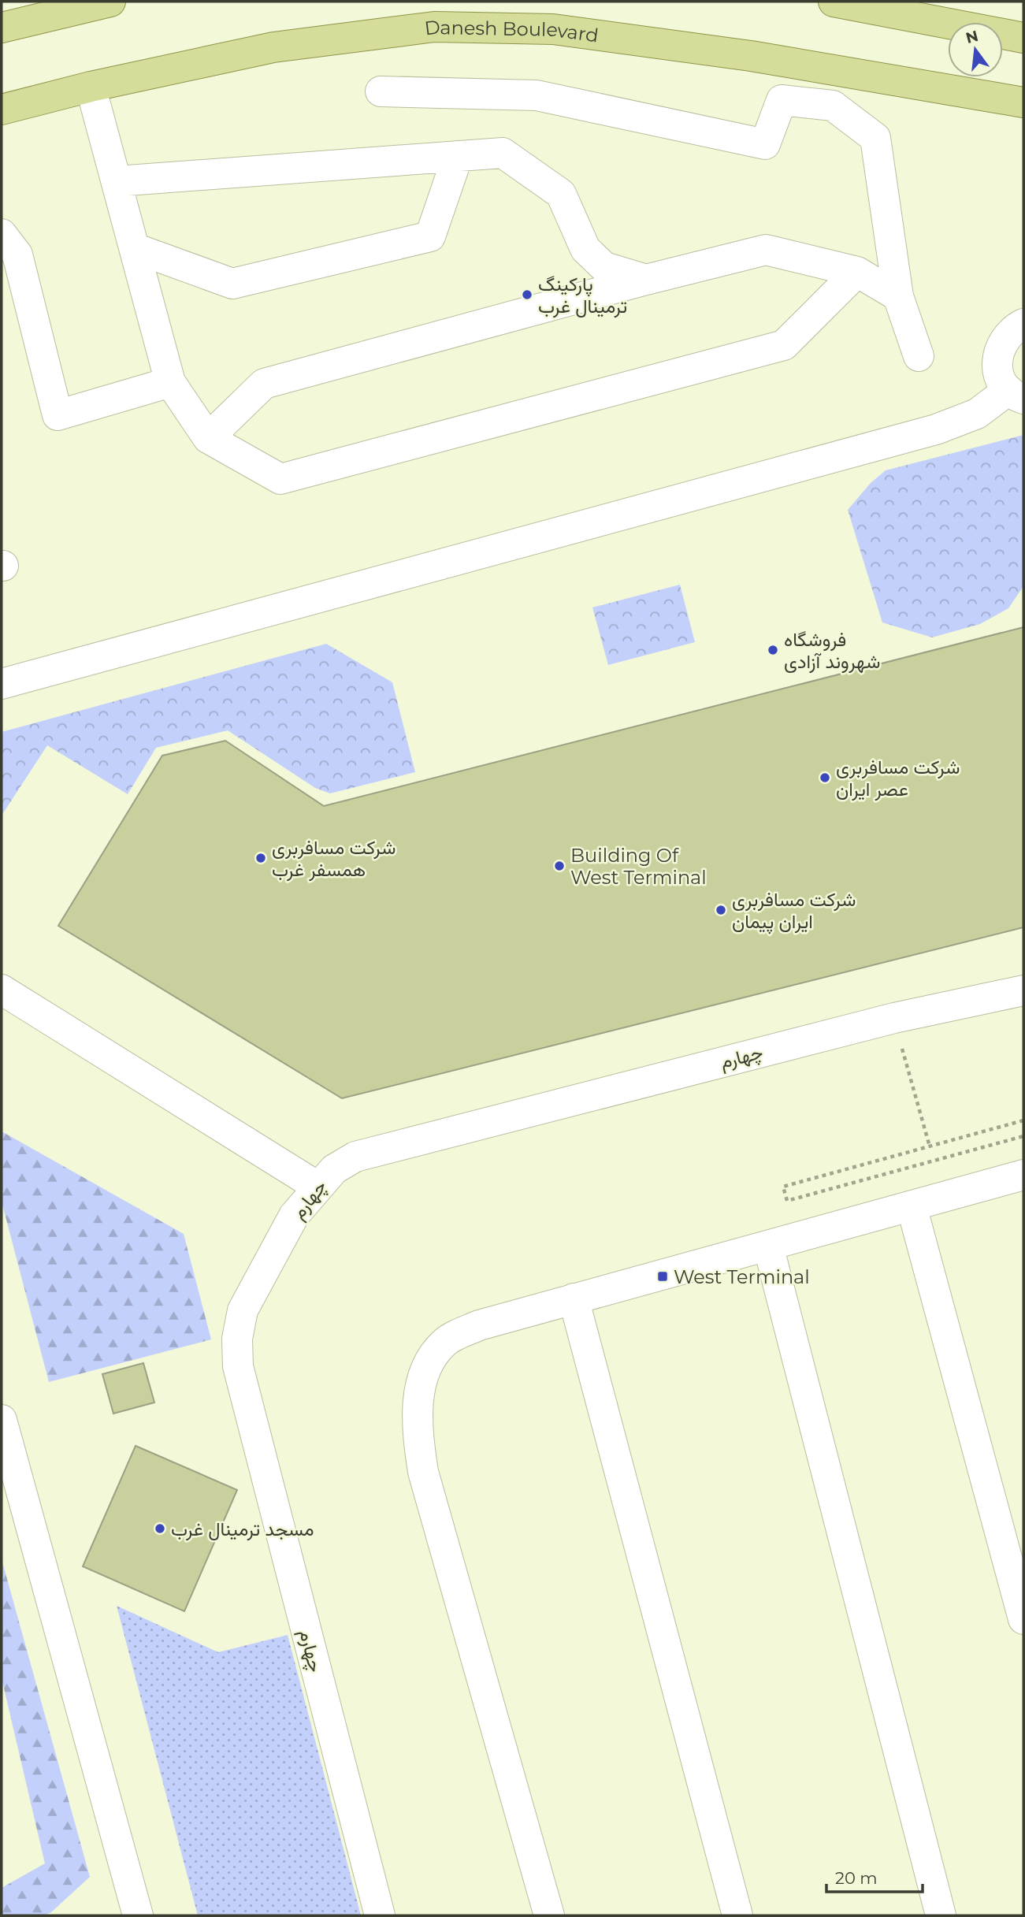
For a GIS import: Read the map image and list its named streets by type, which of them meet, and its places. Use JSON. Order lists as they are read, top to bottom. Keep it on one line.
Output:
{"streets":{"main road":["Danesh Boulevard"],"lane":["چهارم"]},"places":{"other":["پارکینگ ترمینال غرب","فروشگاه شهروند آزادی","شرکت مسافربری عصر ایران","شرکت مسافربری همسفر غرب","Building Of West Terminal","شرکت مسافربری ایران پیمان","مسجد ترمینال غرب"],"transit":["West Terminal"]},"scale_bar":"20 m","north":"top"}
